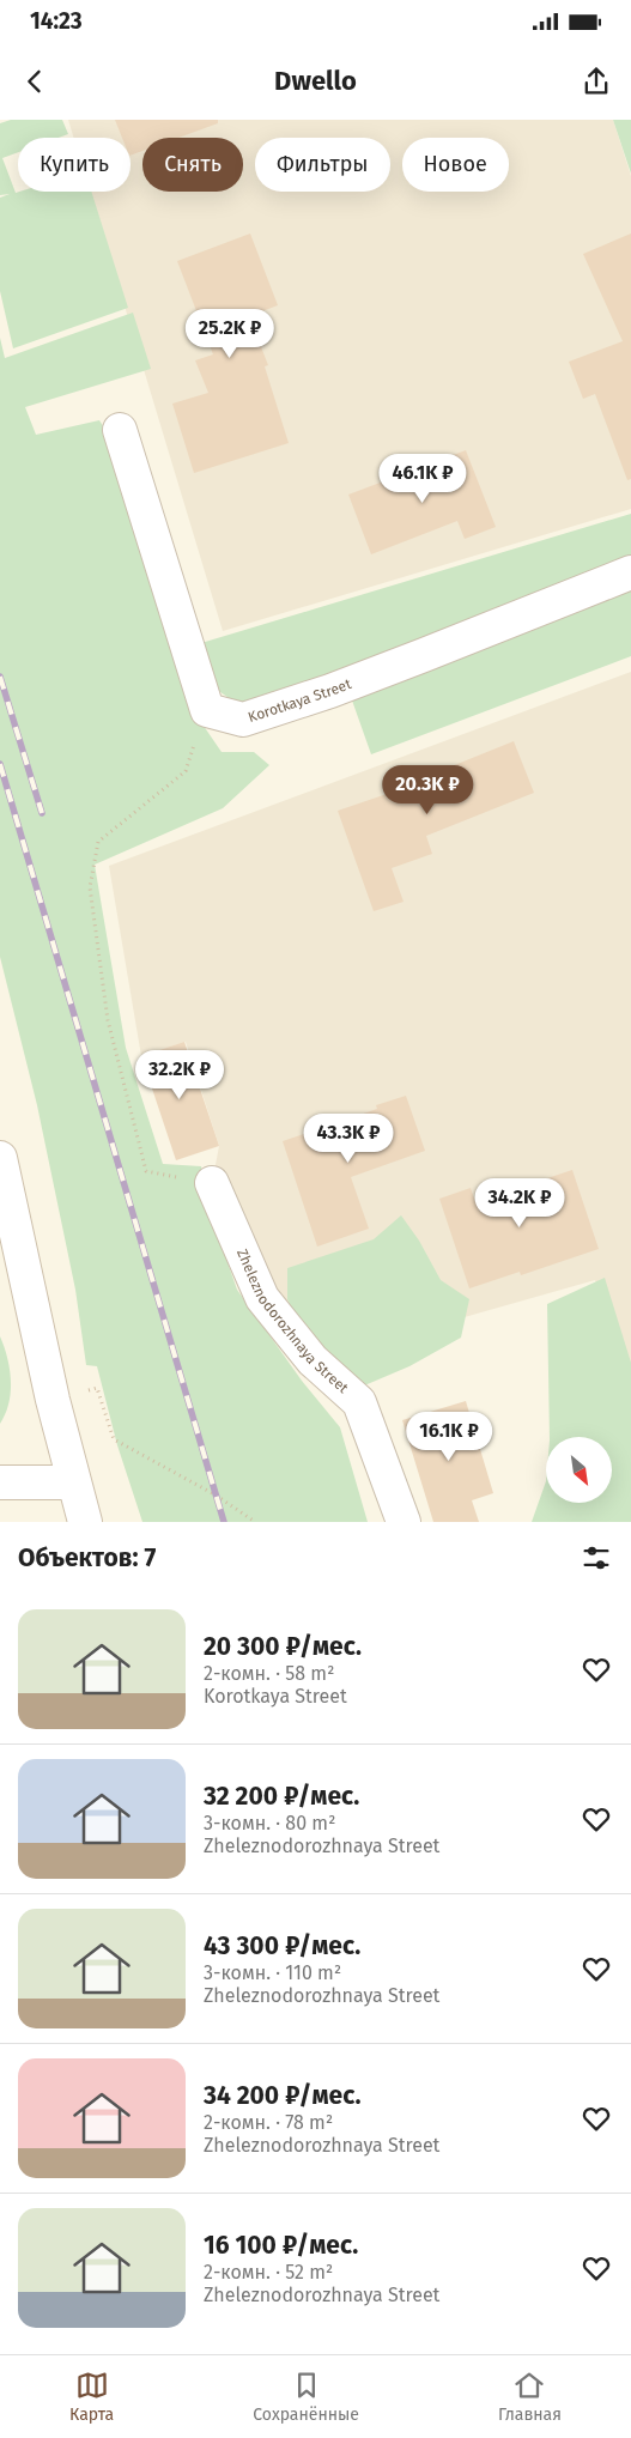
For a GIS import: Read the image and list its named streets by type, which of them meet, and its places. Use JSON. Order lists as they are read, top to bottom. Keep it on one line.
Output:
{"streets":{"street":["Korotkaya Street","Zheleznodorozhnaya Street"]},"north":"bottom right","page":{"status":"14:23","header":"Dwello","chip":["Купить","Снять","Фильтры","Новое"],"price":["25.2K ₽","46.1K ₽","20.3K ₽","32.2K ₽","43.3K ₽","34.2K ₽","16.1K ₽"],"heading":"Объектов: 7","list":[{"name":"20 300 ₽/мес.","note":"2-комн. · 58 m² · Korotkaya Street"},{"name":"32 200 ₽/мес.","note":"3-комн. · 80 m² · Zheleznodorozhnaya Street"},{"name":"43 300 ₽/мес.","note":"3-комн. · 110 m² · Zheleznodorozhnaya Street"},{"name":"34 200 ₽/мес.","note":"2-комн. · 78 m² · Zheleznodorozhnaya Street"},{"name":"16 100 ₽/мес.","note":"2-комн. · 52 m² · Zheleznodorozhnaya Street"}],"tabs":["Карта","Сохранённые","Главная"]}}
